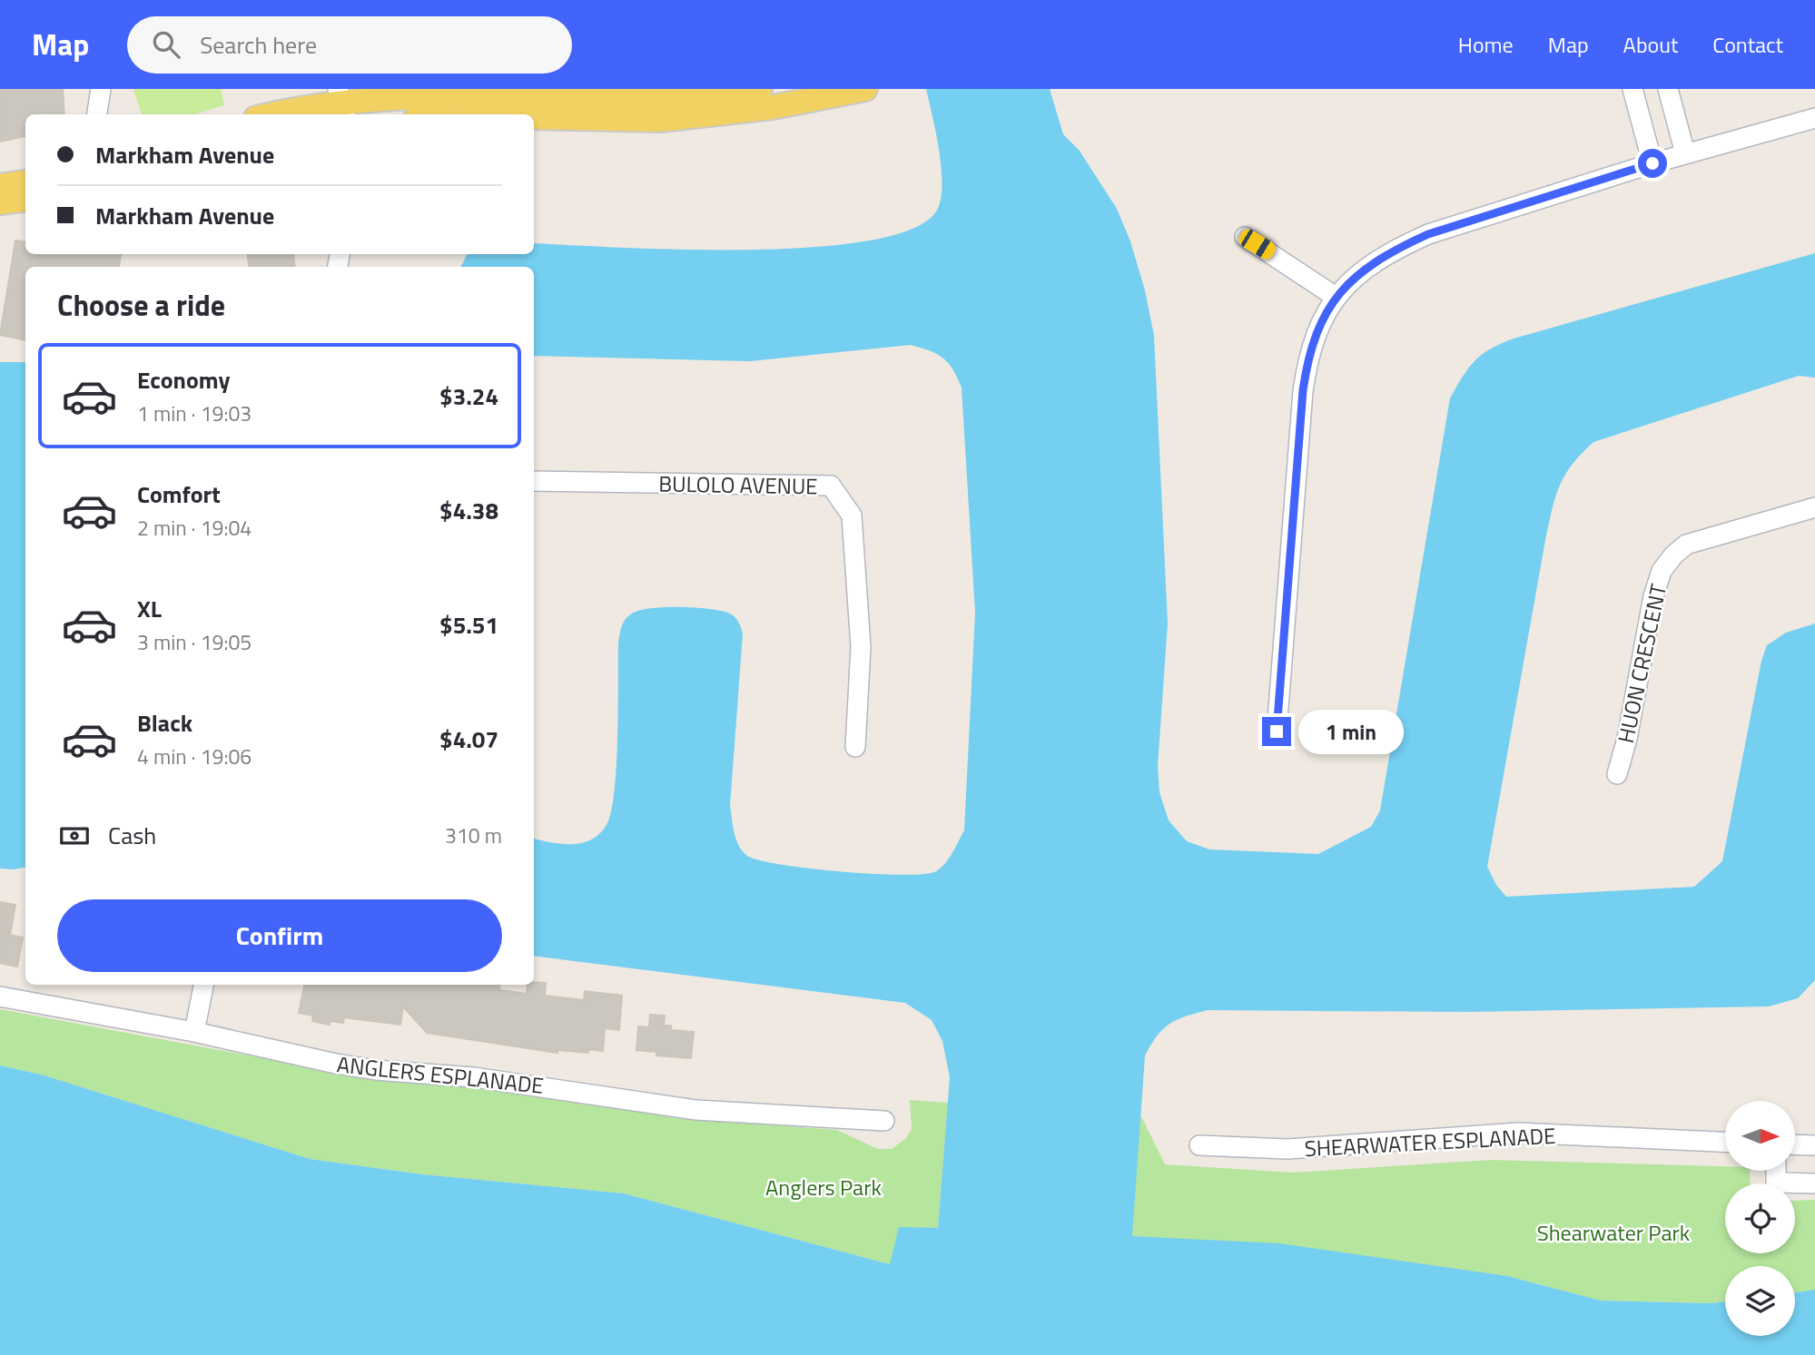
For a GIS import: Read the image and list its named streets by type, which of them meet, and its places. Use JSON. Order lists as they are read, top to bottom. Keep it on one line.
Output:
{"streets":{"street":["BULOLO AVENUE","HUON CRESCENT","ANGLERS ESPLANADE","SHEARWATER ESPLANADE"]},"parks":["Anglers Park","Shearwater Park"],"north":"right","page":{"header":"Map","search":"Search here","nav":["Home","Map","About","Contact"],"banner":["Markham Avenue","Markham Avenue"],"heading":"Choose a ride","list":[{"name":"Economy","note":"1 min · 19:03","value":"$3.24"},{"name":"Comfort","note":"2 min · 19:04","value":"$4.38"},{"name":"XL","note":"3 min · 19:05","value":"$5.51"},{"name":"Black","note":"4 min · 19:06","value":"$4.07"}],"bubble":"1 min","pay":["Cash","310 m"],"buttons":"Confirm"}}
